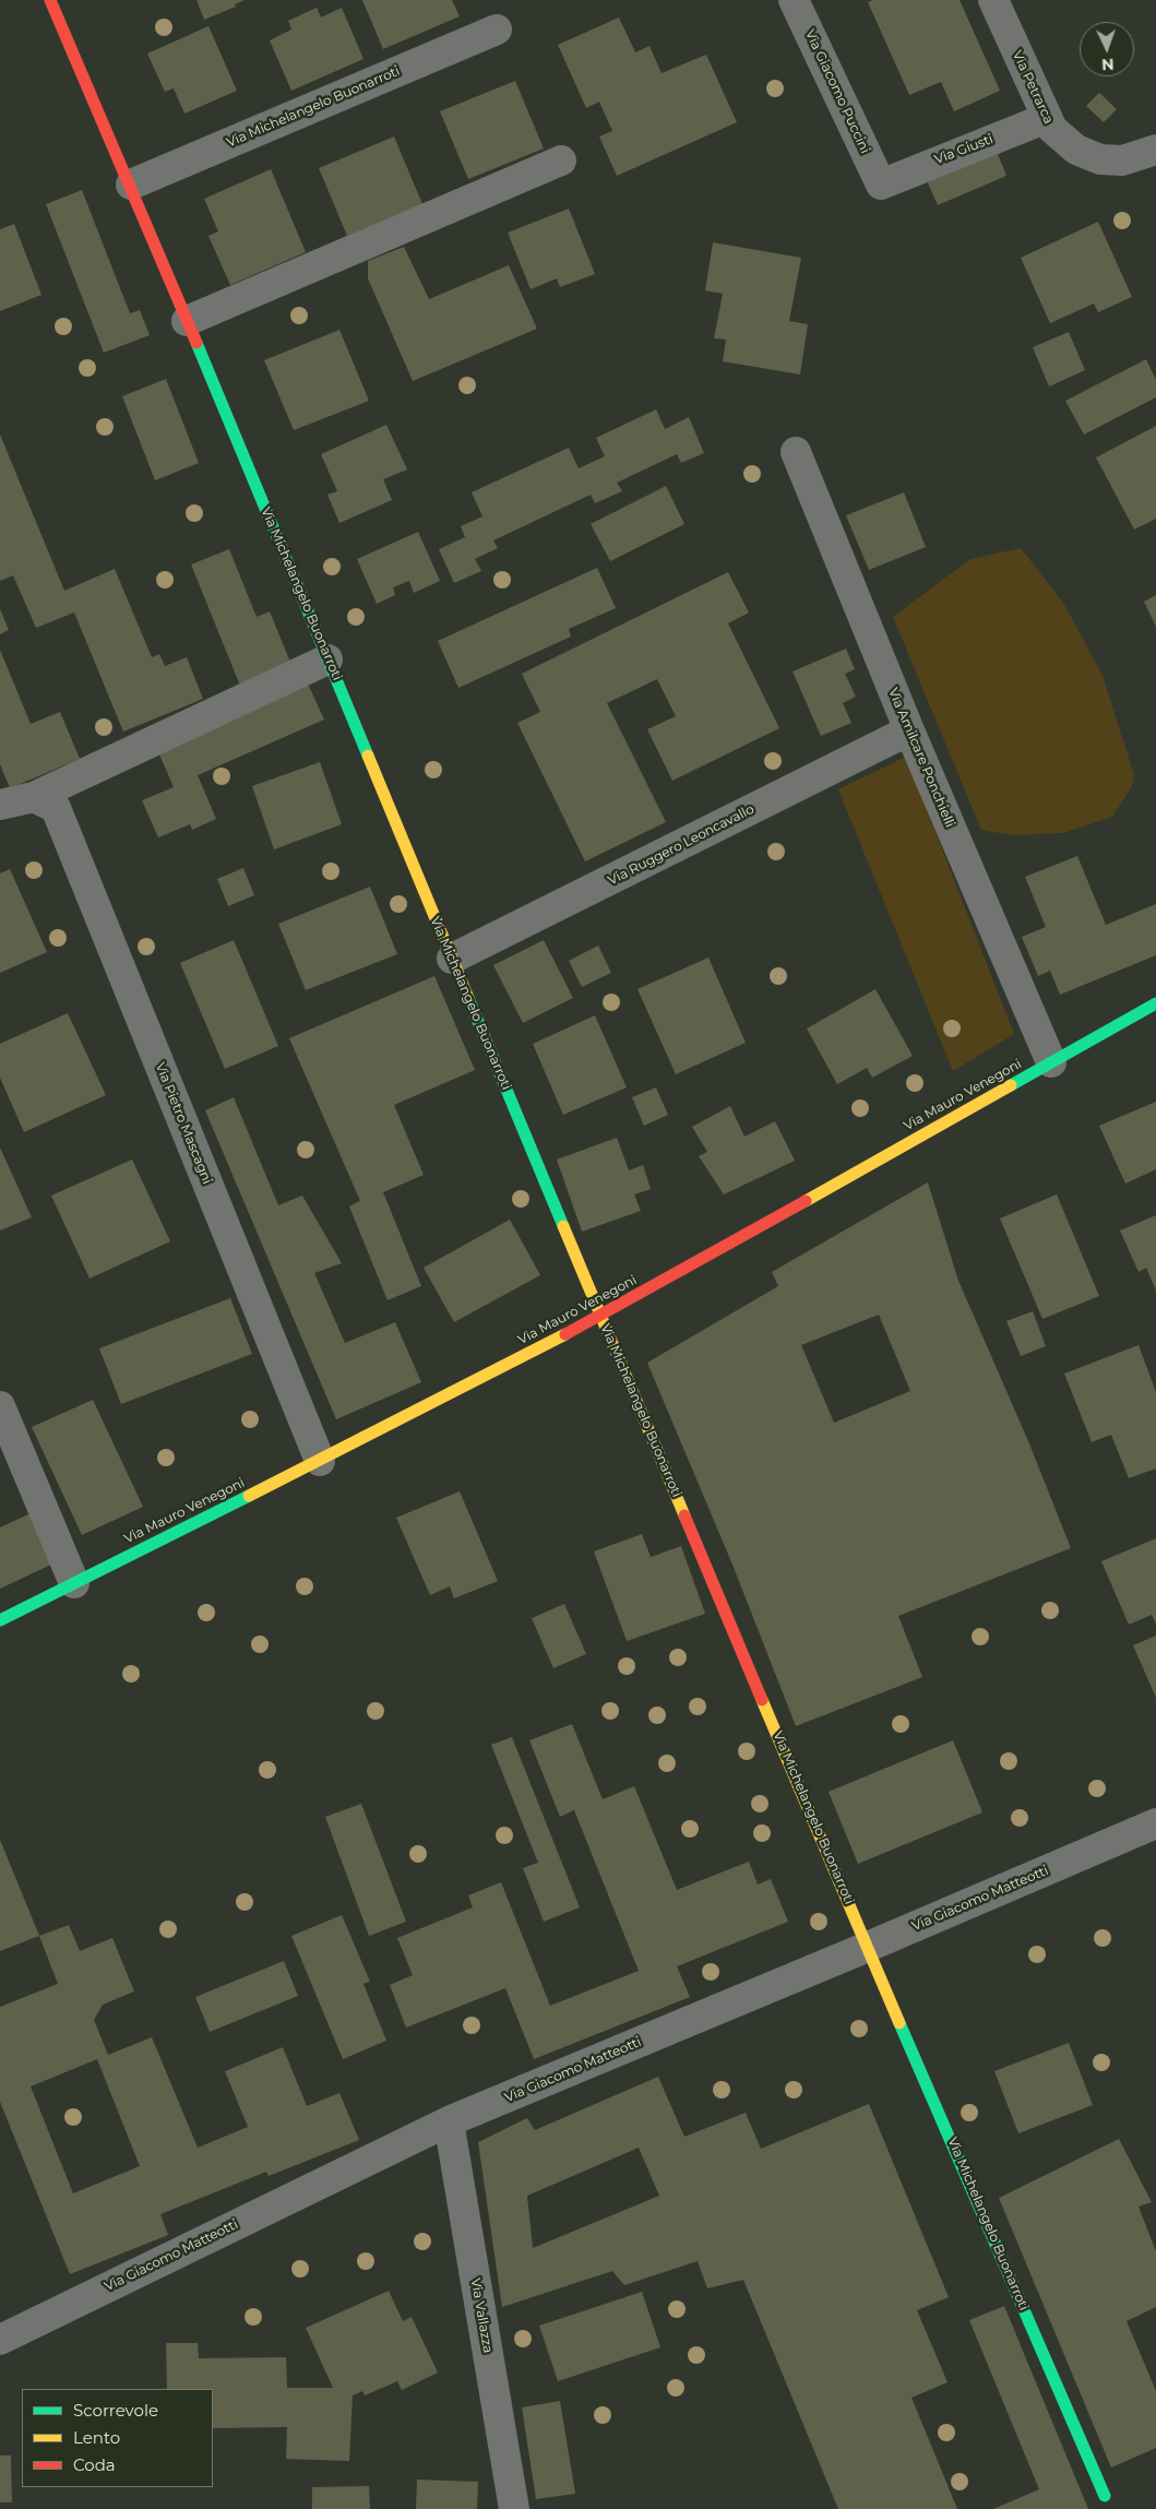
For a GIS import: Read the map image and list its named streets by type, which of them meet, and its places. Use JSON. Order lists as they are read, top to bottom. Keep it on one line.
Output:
{"streets":{"street":["Via Petrarca","Via Giacomo Puccini","Via Michelangelo Buonarroti","Via Giusti","Via Amilcare Ponchielli","Via Ruggero Leoncavallo","Via Mauro Venegoni","Via Pietro Mascagni","Via Giacomo Matteotti","Via Vallazza"]},"crossings":[["Via Petrarca","Via Giusti"],["Via Giacomo Puccini","Via Giusti"],["Via Michelangelo Buonarroti","Via Ruggero Leoncavallo"],["Via Michelangelo Buonarroti","Via Mauro Venegoni"],["Via Michelangelo Buonarroti","Via Giacomo Matteotti"],["Via Amilcare Ponchielli","Via Ruggero Leoncavallo"],["Via Amilcare Ponchielli","Via Mauro Venegoni"],["Via Mauro Venegoni","Via Pietro Mascagni"],["Via Giacomo Matteotti","Via Vallazza"]],"legend":["Scorrevole","Lento","Coda"],"north":"bottom"}
